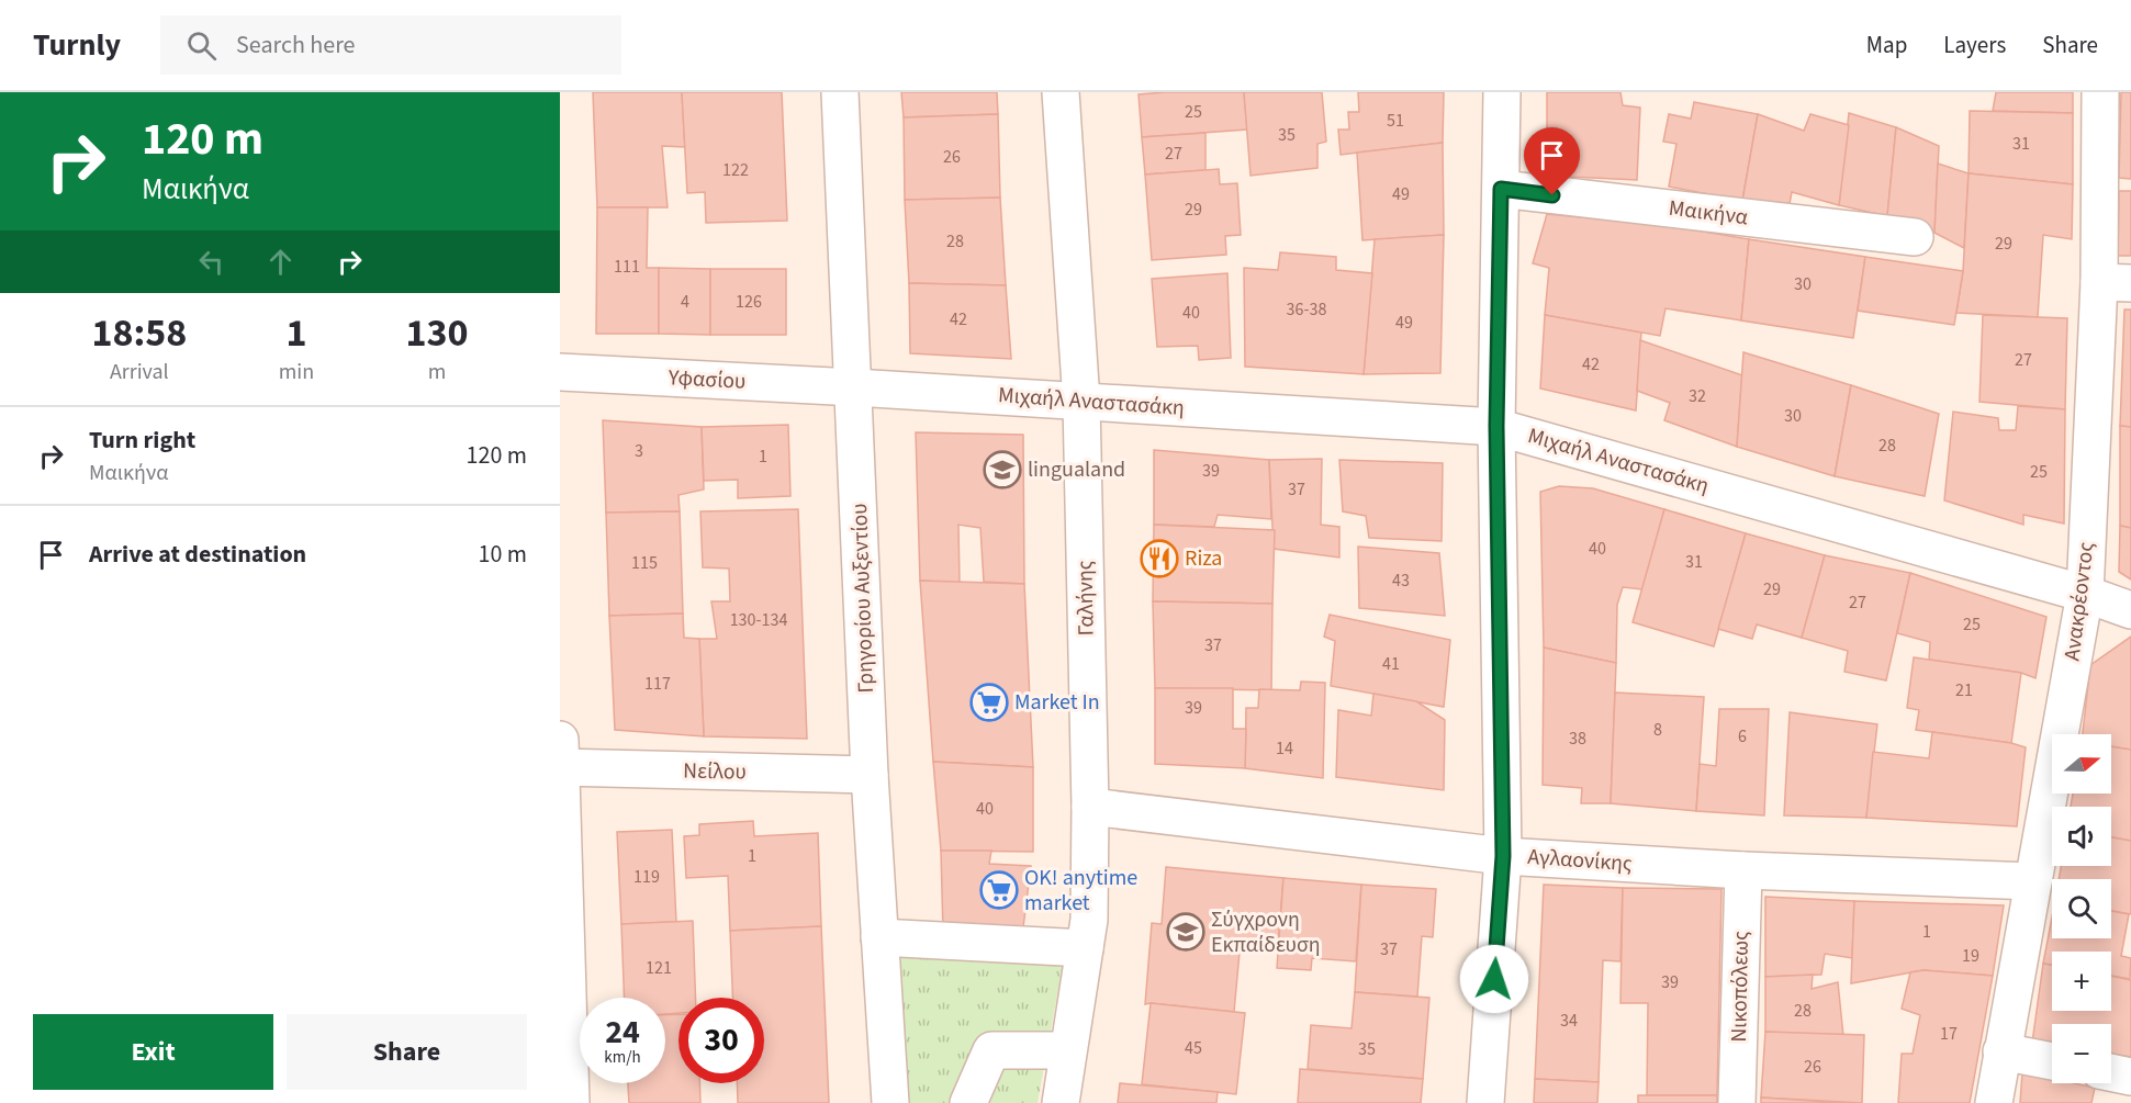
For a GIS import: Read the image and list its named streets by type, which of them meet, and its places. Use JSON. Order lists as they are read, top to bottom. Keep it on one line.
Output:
{"streets":{"street":["Μαικήνα","Υφασίου","Μιχαήλ Αναστασάκη","Γρηγορίου Αυξεντίου","Γαλήνης","Ανακρέοντος","Νείλου","Αγλαονίκης","Νικοπόλεως"]},"crossings":[["Υφασίου","Μιχαήλ Αναστασάκη"],["Υφασίου","Γρηγορίου Αυξεντίου"],["Μιχαήλ Αναστασάκη","Γρηγορίου Αυξεντίου"],["Μιχαήλ Αναστασάκη","Γαλήνης"],["Μιχαήλ Αναστασάκη","Ανακρέοντος"],["Γρηγορίου Αυξεντίου","Νείλου"],["Γαλήνης","Αγλαονίκης"],["Ανακρέοντος","Αγλαονίκης"],["Αγλαονίκης","Νικοπόλεως"]],"places":{"school or university":["lingualand","Σύγχρονη Εκπαίδευση"],"restaurant":["Riza"],"supermarket":["Market In","OK! anytime market"]},"house_numbers":["25","51","35","31","27","26","122","49","29","28","29","111","30","4","126","36-38","40","42","49","27","42","32","30","28","3","1","39","25","37","40","31","115","43","29","27","130-134","25","37","41","117","21","39","8","6","38","14","40","1","119","1","37","19","121","39","28","34","17","45","35","26"],"north":"right","page":{"header":"Turnly","search":"Search here","nav":["Map","Layers","Share"],"turn":["120 m","Μαικήνα"],"eta":["18:58","Arrival","1","min","130","m"],"list":[{"name":"Turn right","note":"Μαικήνα","value":"120 m"},{"name":"Arrive at destination","value":"10 m"}],"map_buttons":["+","−"],"speed":"24 km/h","limit":"30","buttons":["Exit","Share"]}}
